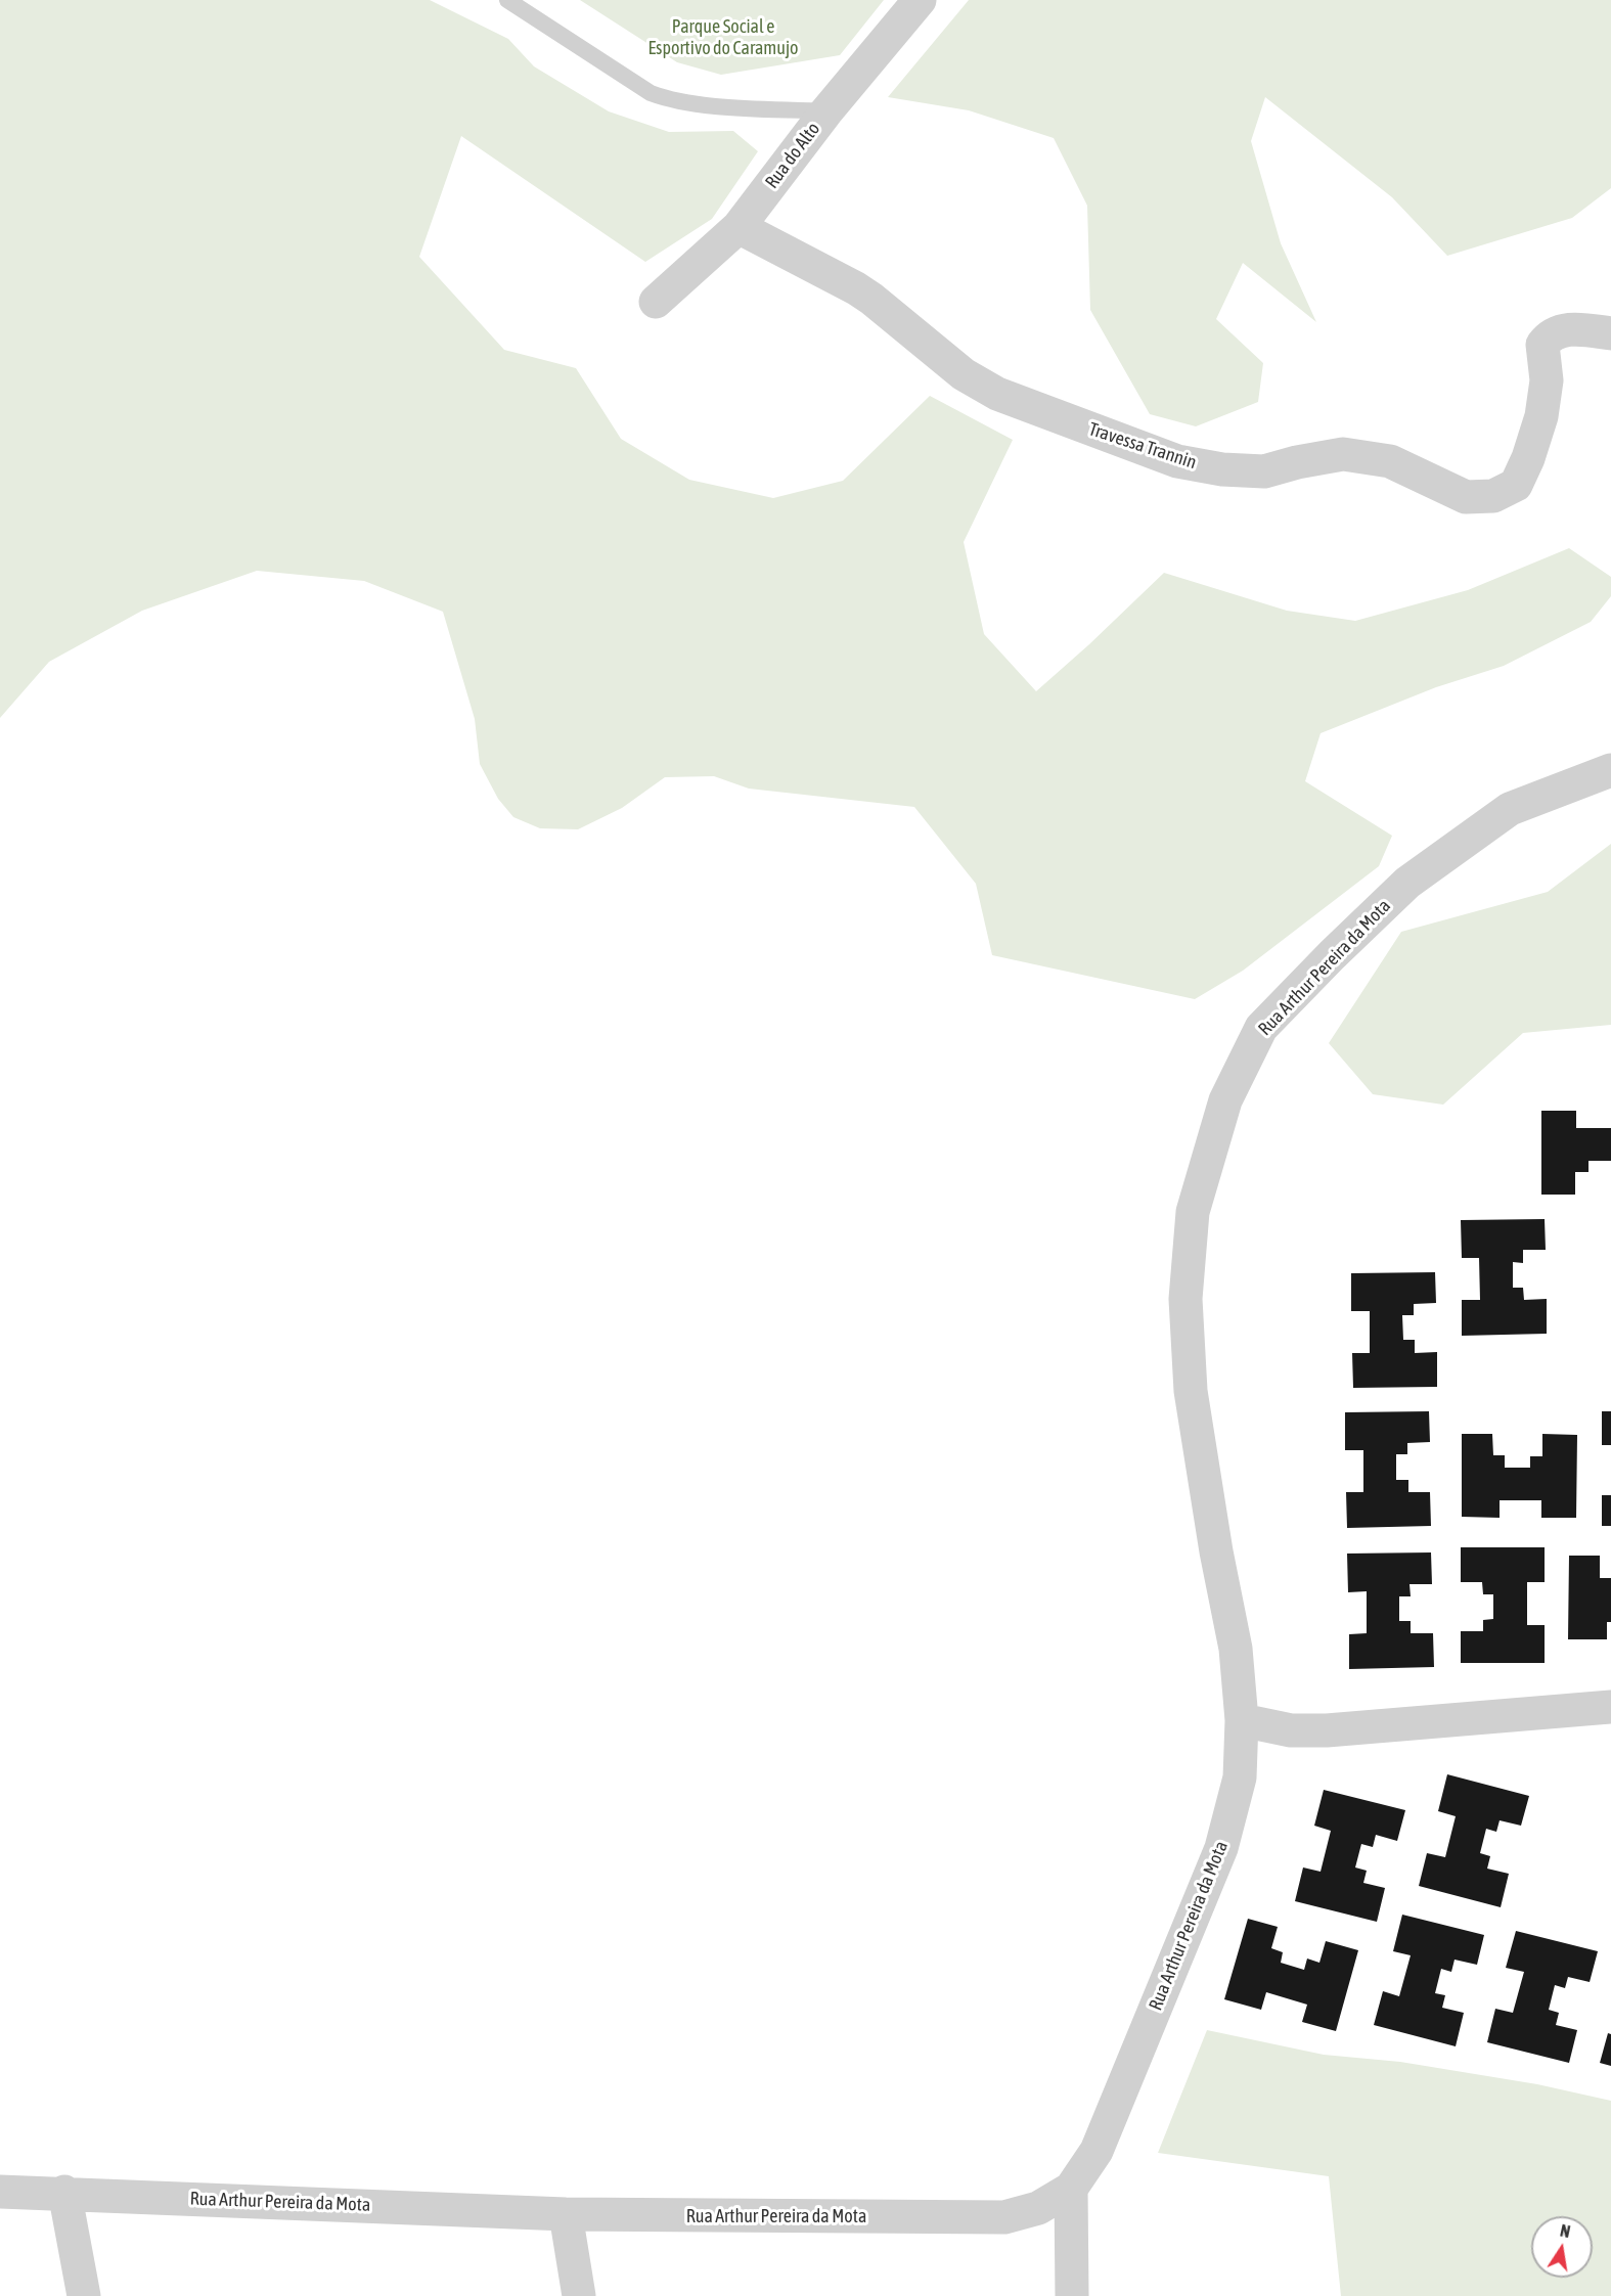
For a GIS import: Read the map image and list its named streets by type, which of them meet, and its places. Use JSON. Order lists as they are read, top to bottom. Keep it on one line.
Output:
{"streets":{"street":["Rua do Alto","Travessa Trannin","Rua Arthur Pereira da Mota"]},"crossings":[["Rua do Alto","Travessa Trannin"]],"parks":["Parque Social e Esportivo do Caramujo"],"north":"top"}
